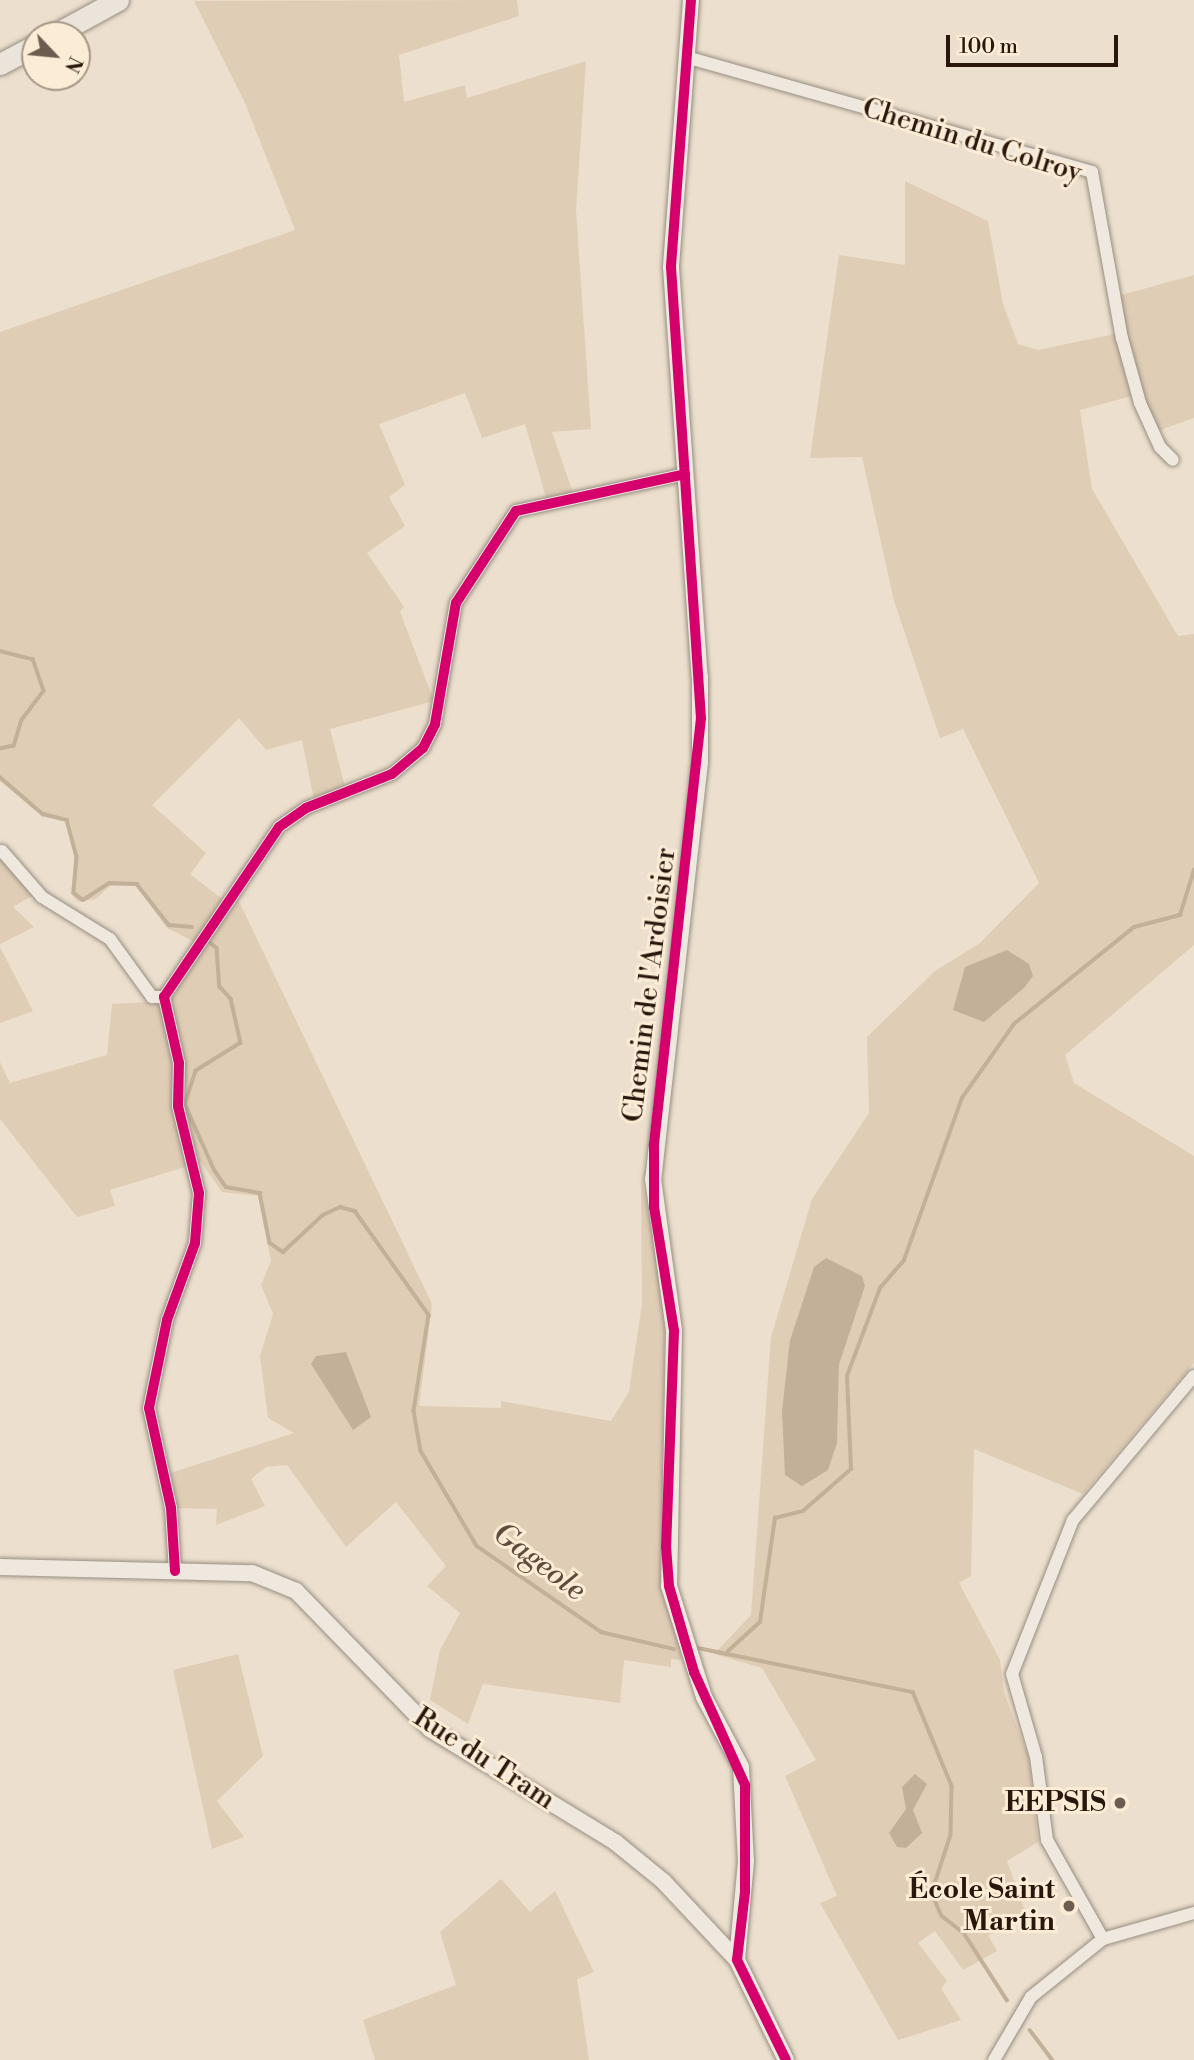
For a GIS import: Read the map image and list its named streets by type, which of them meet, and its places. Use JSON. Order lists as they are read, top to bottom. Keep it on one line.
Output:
{"streets":{"street":["Chemin du Colroy","Chemin de l'Ardoisier","Rue du Tram"]},"crossings":[["Chemin du Colroy","Chemin de l'Ardoisier"],["Chemin de l'Ardoisier","Rue du Tram"]],"water":["Gageole"],"places":["EEPSIS","École Saint Martin"],"scale_bar":"100 m","north":"bottom right"}
